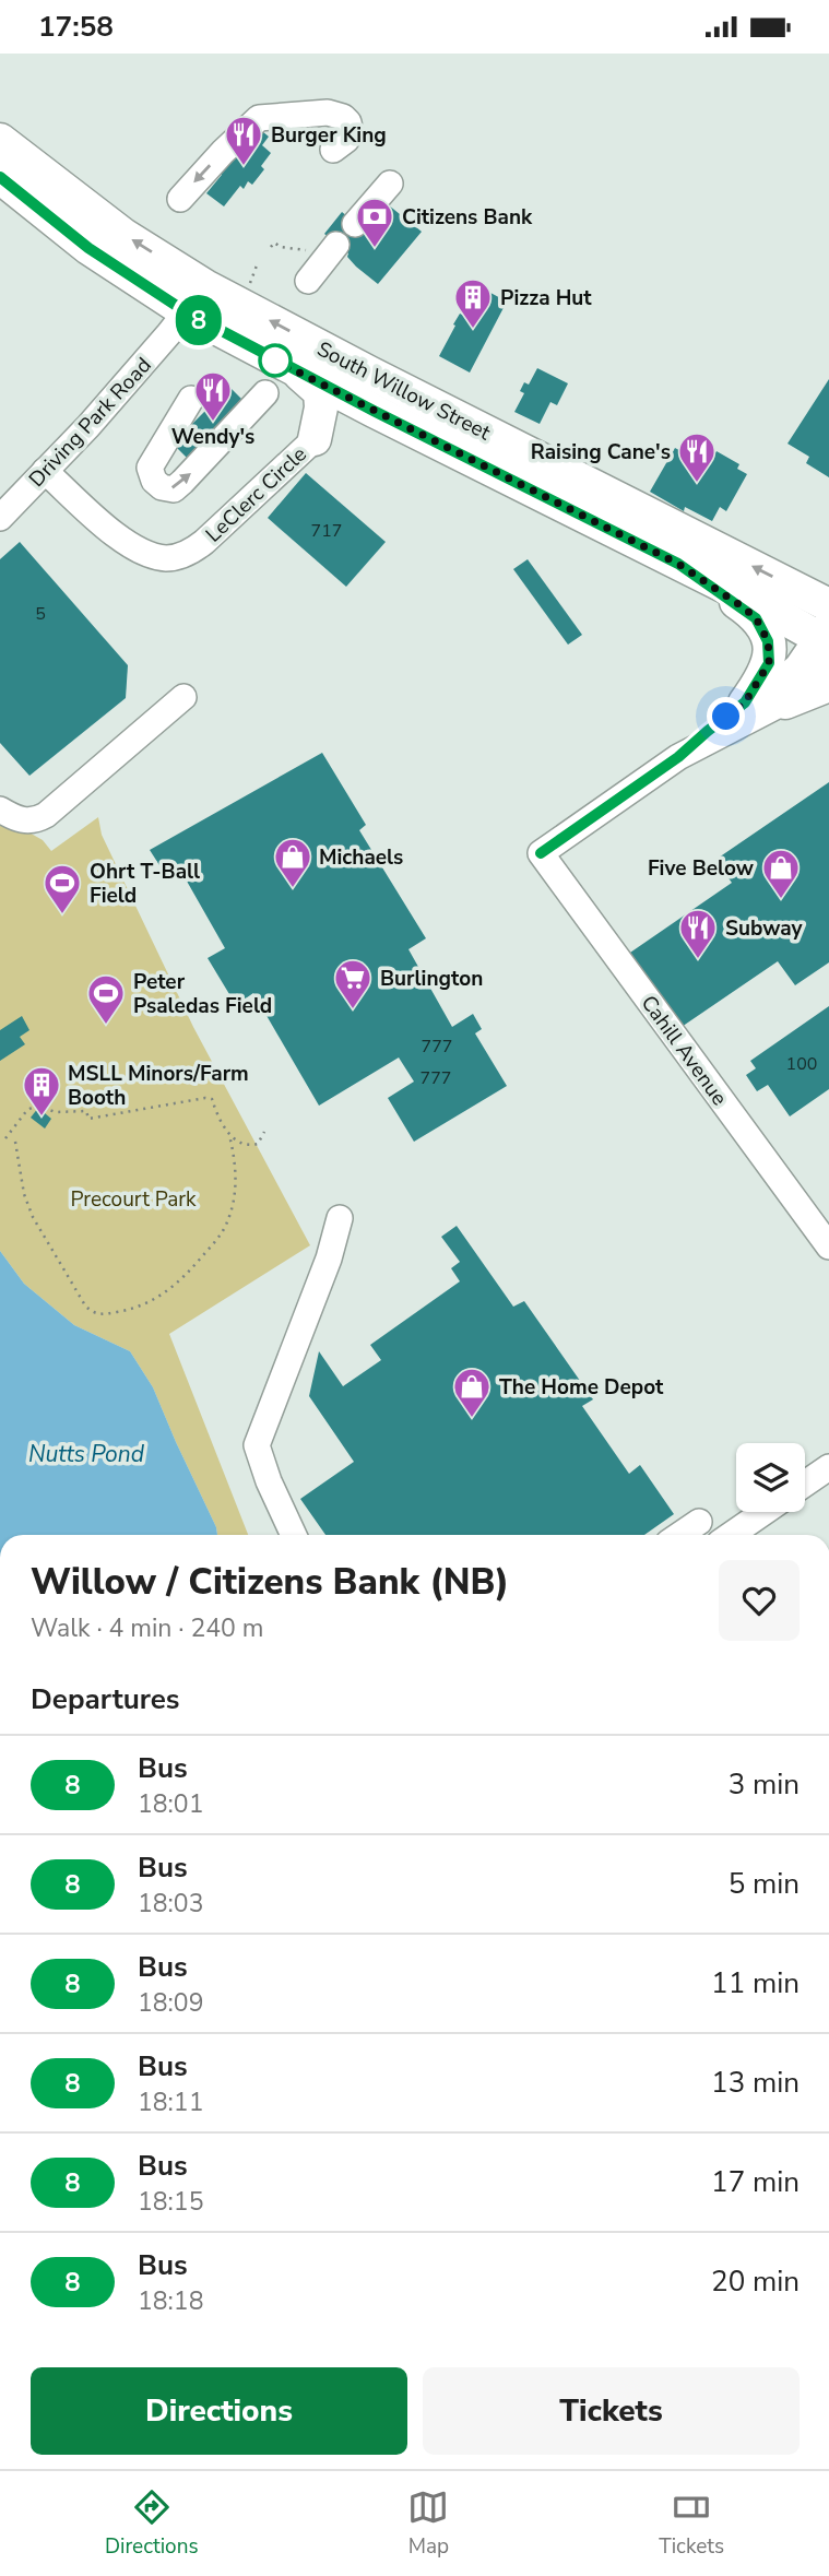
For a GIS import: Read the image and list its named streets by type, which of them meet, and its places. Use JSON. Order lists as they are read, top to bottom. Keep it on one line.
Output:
{"streets":{"main road":["South Willow Street"],"street":["Driving Park Road","LeClerc Circle","Cahill Avenue"]},"crossings":[["South Willow Street","Driving Park Road"],["Driving Park Road","LeClerc Circle"]],"water":["Nutts Pond"],"parks":["Precourt Park"],"places":{"restaurant":["Burger King","Wendy's","Raising Cane's","Subway"],"bank":["Citizens Bank"],"building":["Pizza Hut","MSLL Minors/Farm Booth"],"shop":["Michaels","Five Below","The Home Depot"],"sports":["Ohrt T-Ball Field","Peter Psaledas Field"],"supermarket":["Burlington"]},"lines":["bus line 8"],"house_numbers":["717","5","777","100","777"],"page":{"status":"17:58","on_map":"8","heading":[["Willow / Citizens Bank (NB)","Walk · 4 min · 240 m"],"Departures"],"list":[{"mark":"8","name":"Bus","note":"18:01","value":"3 min"},{"mark":"8","name":"Bus","note":"18:03","value":"5 min"},{"mark":"8","name":"Bus","note":"18:09","value":"11 min"},{"mark":"8","name":"Bus","note":"18:11","value":"13 min"},{"mark":"8","name":"Bus","note":"18:15","value":"17 min"},{"mark":"8","name":"Bus","note":"18:18","value":"20 min"}],"buttons":["Directions","Tickets"],"tabs":["Directions","Map","Tickets"]}}
